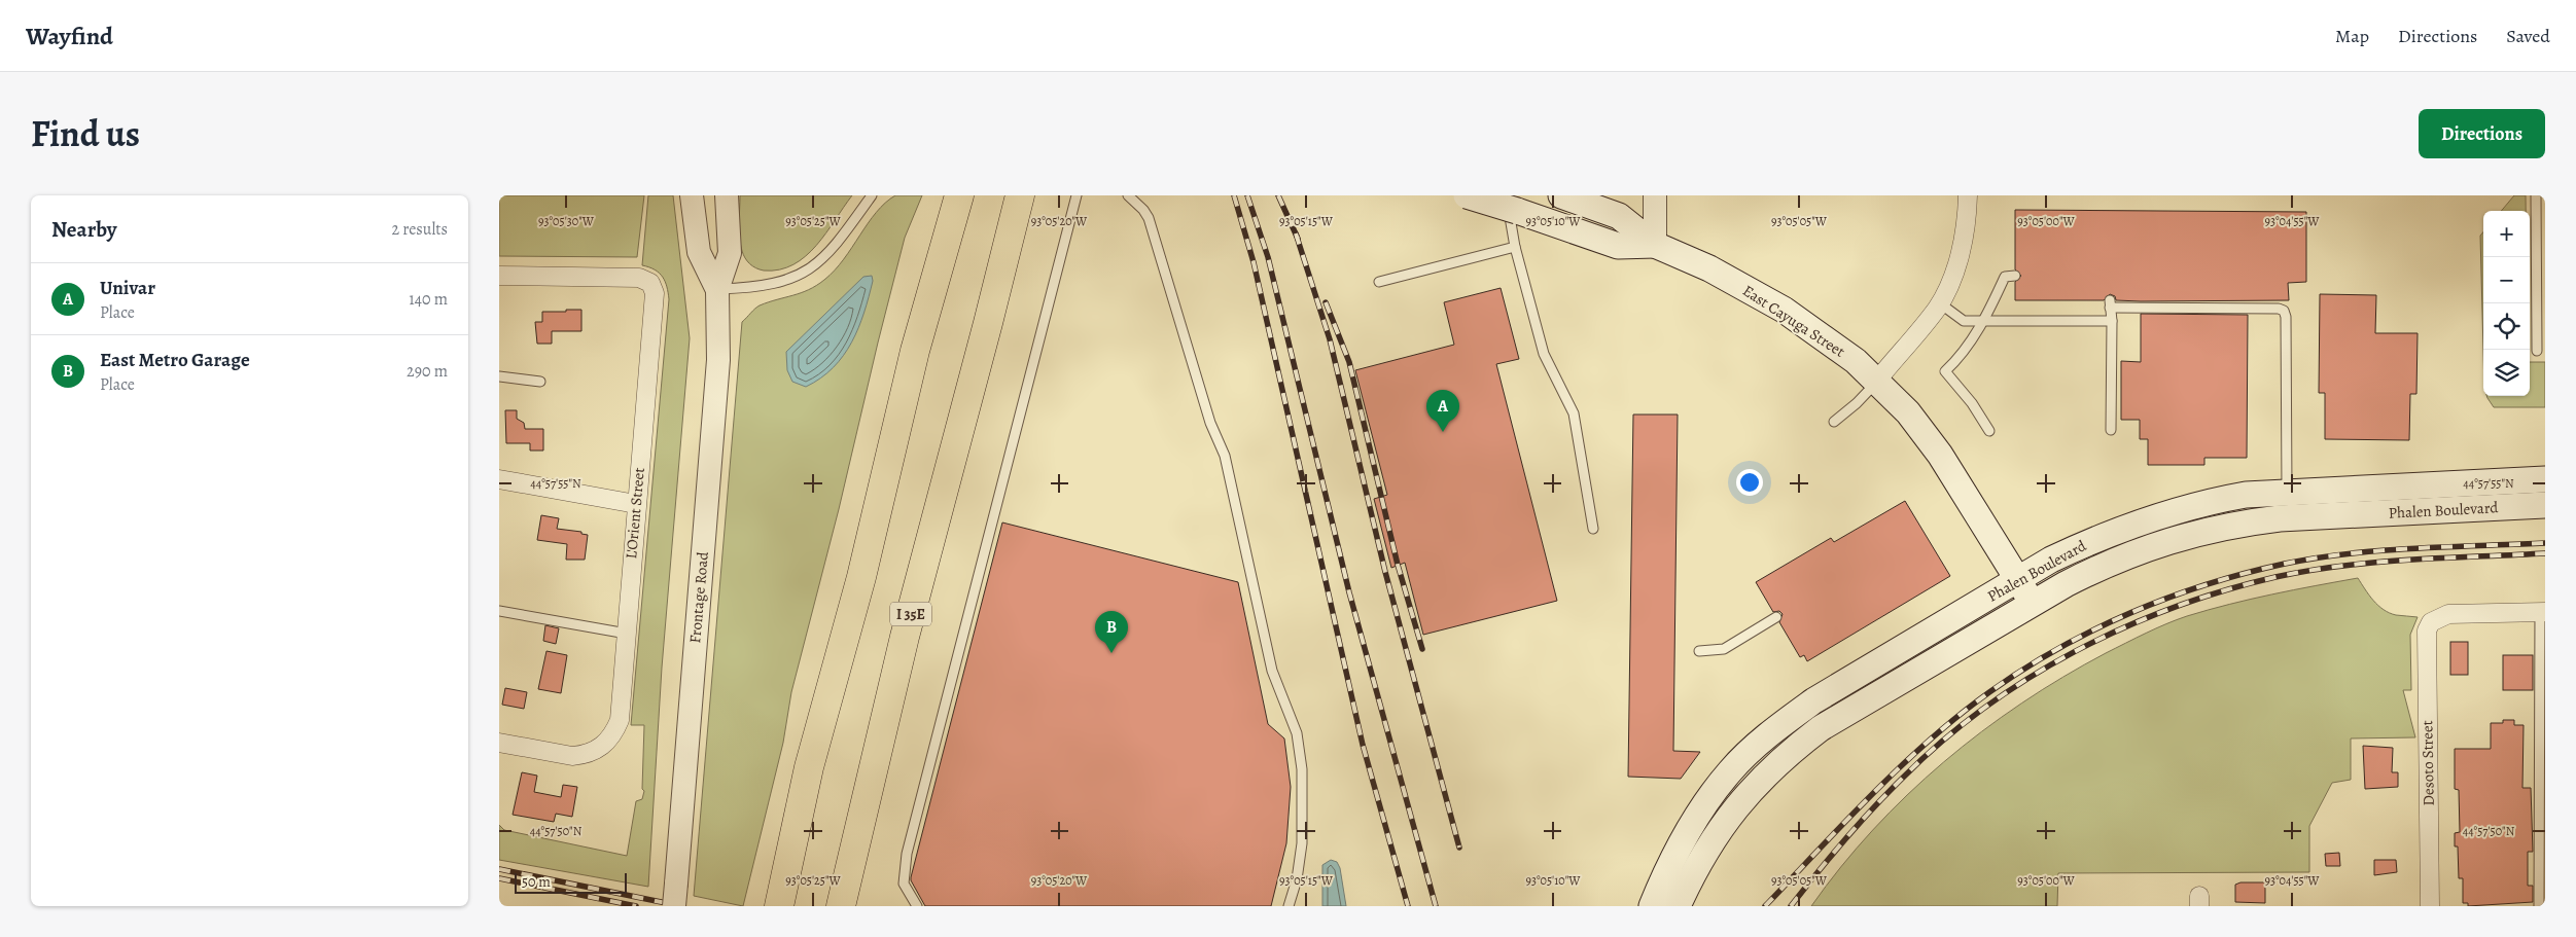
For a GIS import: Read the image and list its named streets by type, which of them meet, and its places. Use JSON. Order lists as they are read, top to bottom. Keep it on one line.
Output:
{"streets":{"highway":["I 35E"],"main road":["East Cayuga Street","Phalen Boulevard"],"street":["L'Orient Street","Frontage Road","Desoto Street"]},"crossings":[["East Cayuga Street","Phalen Boulevard"]],"scale_bar":"50 m","page":{"header":"Wayfind","nav":["Map","Directions","Saved"],"title":"Find us","buttons":"Directions","heading":["Nearby","2 results"],"map_buttons":["+","−"],"list":[{"mark":"A","name":"Univar","note":"Place","value":"140 m"},{"mark":"B","name":"East Metro Garage","note":"Place","value":"290 m"}],"pins":["A","B"],"scale":"50 m"},"coordinates":["93°05'30\"W","93°05'25\"W","93°05'20\"W","93°05'15\"W","93°05'10\"W","93°05'05\"W","93°05'00\"W","93°04'55\"W","44°57'55\"N","44°57'50\"N"]}
